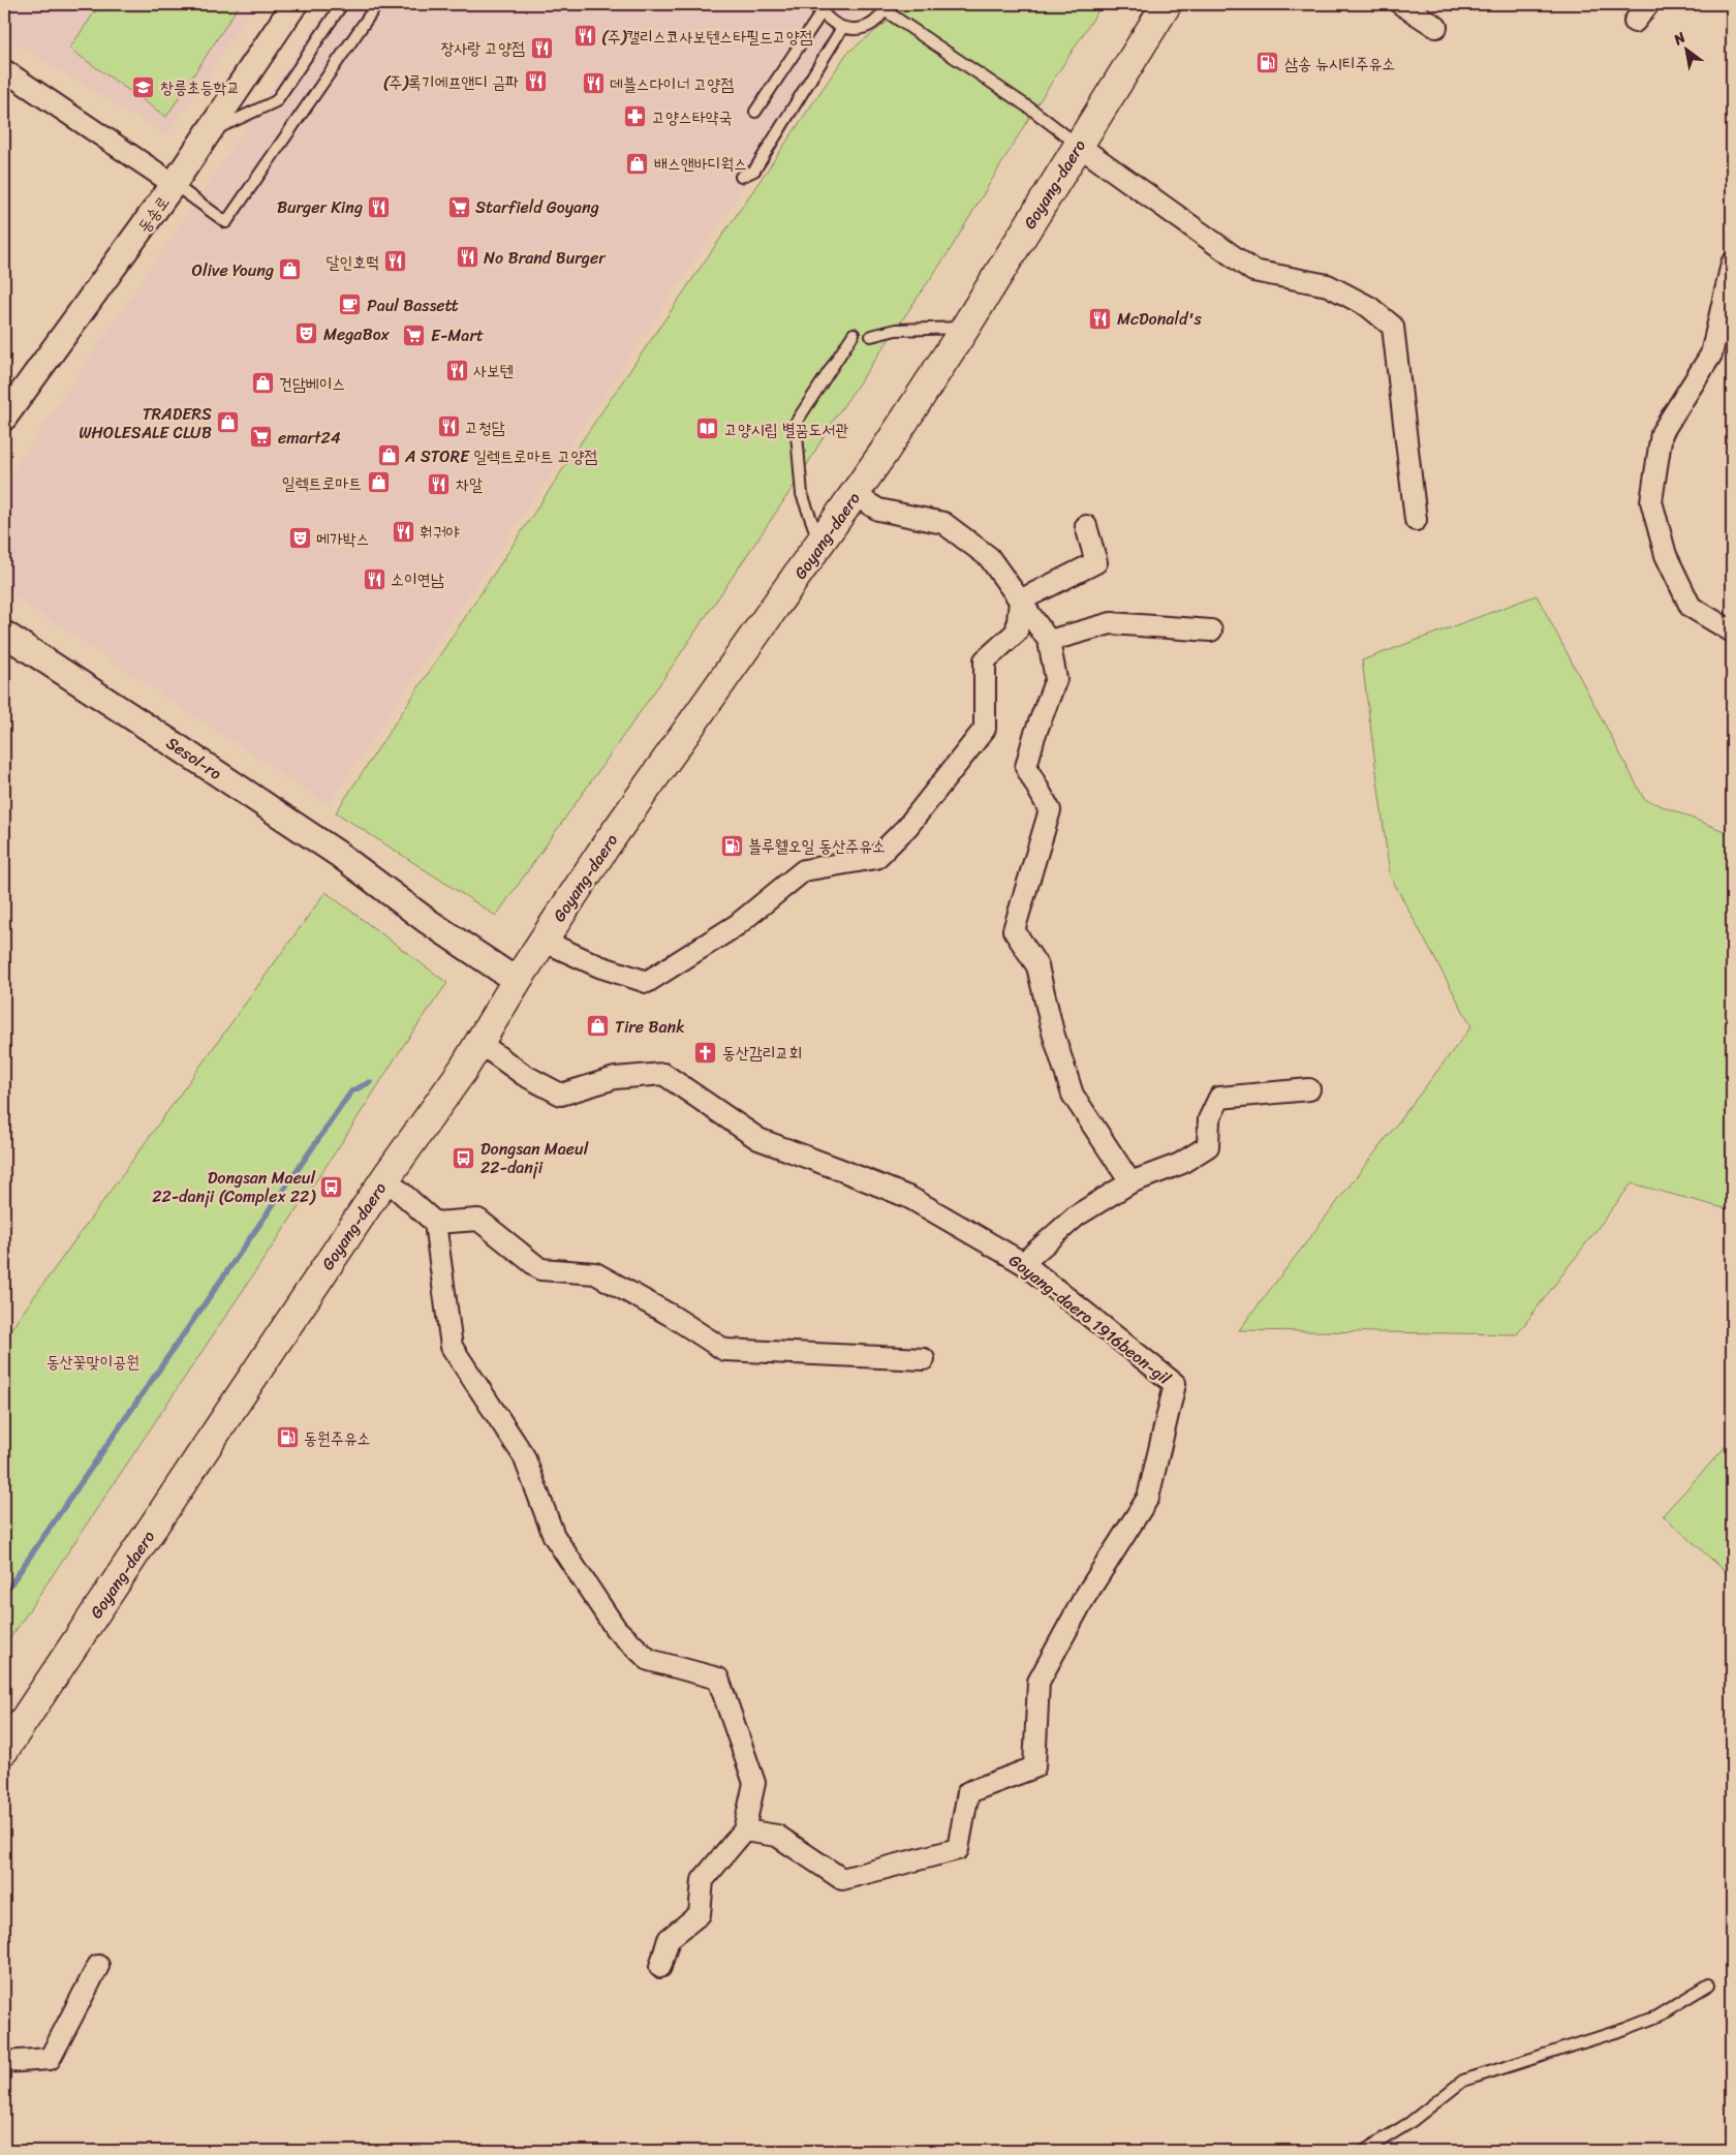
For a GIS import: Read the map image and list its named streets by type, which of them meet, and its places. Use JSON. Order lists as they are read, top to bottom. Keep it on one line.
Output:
{"streets":{"main road":["Goyang-daero"],"street":["동송로","Sesol-ro","Goyang-daero 1916beon-gil"]},"crossings":[["Goyang-daero","Sesol-ro"],["Goyang-daero","Goyang-daero 1916beon-gil"]],"parks":["동산꽃맞이공원"],"places":{"restaurant":["(주)캘리스코사보텐스타필드고양점","장사랑 고양점","(주)록기에프앤디 금파","데블스다이너 고양점","Burger King","No Brand Burger","달인호떡","McDonald's","사보텐","고청담","차알","훠궈야","소이연남"],"fuel station":["삼송 뉴시티주유소","블루웰오일 동산주유소","동원주유소"],"school or university":["창릉초등학교"],"pharmacy":["고양스타약국"],"shop":["배스앤바디웍스","Olive Young","건담베이스","TRADERS WHOLESALE CLUB","A STORE 일렉트로마트 고양점","일렉트로마트","Tire Bank"],"supermarket":["Starfield Goyang","E-Mart","emart24"],"cafe":["Paul Bassett"],"theatre":["MegaBox","메가박스"],"library":["고양시립 별꿈도서관"],"church":["동산감리교회"],"bus stop":["Dongsan Maeul 22-danji","Dongsan Maeul 22-danji (Complex 22)"]},"north":"top left"}
